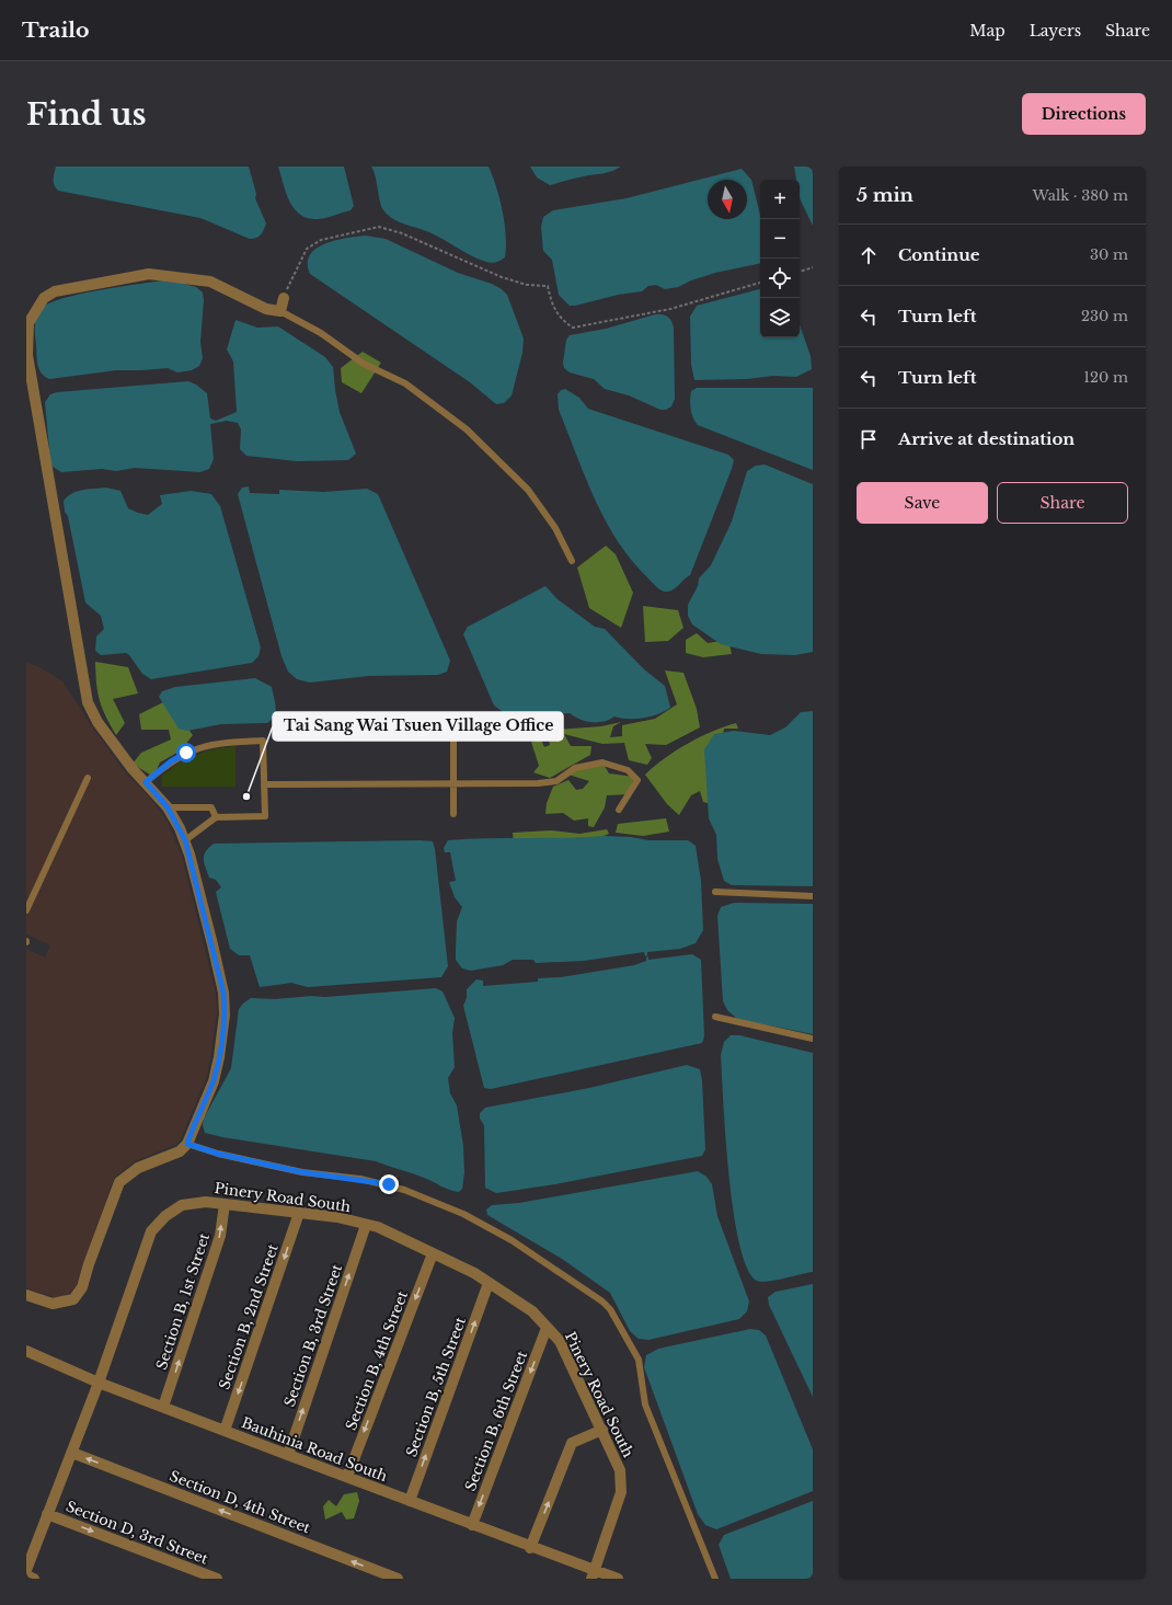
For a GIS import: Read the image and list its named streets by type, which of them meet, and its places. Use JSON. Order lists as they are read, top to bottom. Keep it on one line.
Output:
{"streets":{"street":["Pinery Road South","Section B, 1st Street","Section B, 2nd Street","Section B, 3rd Street","Section B, 4th Street","Section B, 5th Street","Section B, 6th Street","Bauhinia Road South","Section D, 4th Street","Section D, 3rd Street"]},"crossings":[["Pinery Road South","Section B, 1st Street"],["Pinery Road South","Section B, 2nd Street"],["Pinery Road South","Section B, 3rd Street"],["Pinery Road South","Section B, 4th Street"],["Pinery Road South","Section B, 5th Street"],["Pinery Road South","Section B, 6th Street"],["Pinery Road South","Bauhinia Road South"],["Pinery Road South","Section D, 4th Street"],["Pinery Road South","Section D, 3rd Street"],["Section B, 1st Street","Bauhinia Road South"],["Section B, 2nd Street","Bauhinia Road South"],["Section B, 3rd Street","Bauhinia Road South"],["Section B, 4th Street","Bauhinia Road South"],["Section B, 5th Street","Bauhinia Road South"],["Section B, 6th Street","Bauhinia Road South"]],"one_way":["Section B, 1st Street","Section B, 2nd Street","Section B, 3rd Street","Section B, 4th Street","Section B, 5th Street","Section D, 4th Street","Section D, 3rd Street"],"places":["Tai Sang Wai Tsuen Village Office"],"north":"bottom","page":{"header":"Trailo","nav":["Map","Layers","Share"],"buttons":["Directions",["Save","Share"]],"title":"Find us","heading":["5 min","Walk · 380 m"],"map_buttons":["+","−"],"list":[["Continue","30 m"],["Turn left","230 m"],["Turn left","120 m"],"Arrive at destination"]}}
